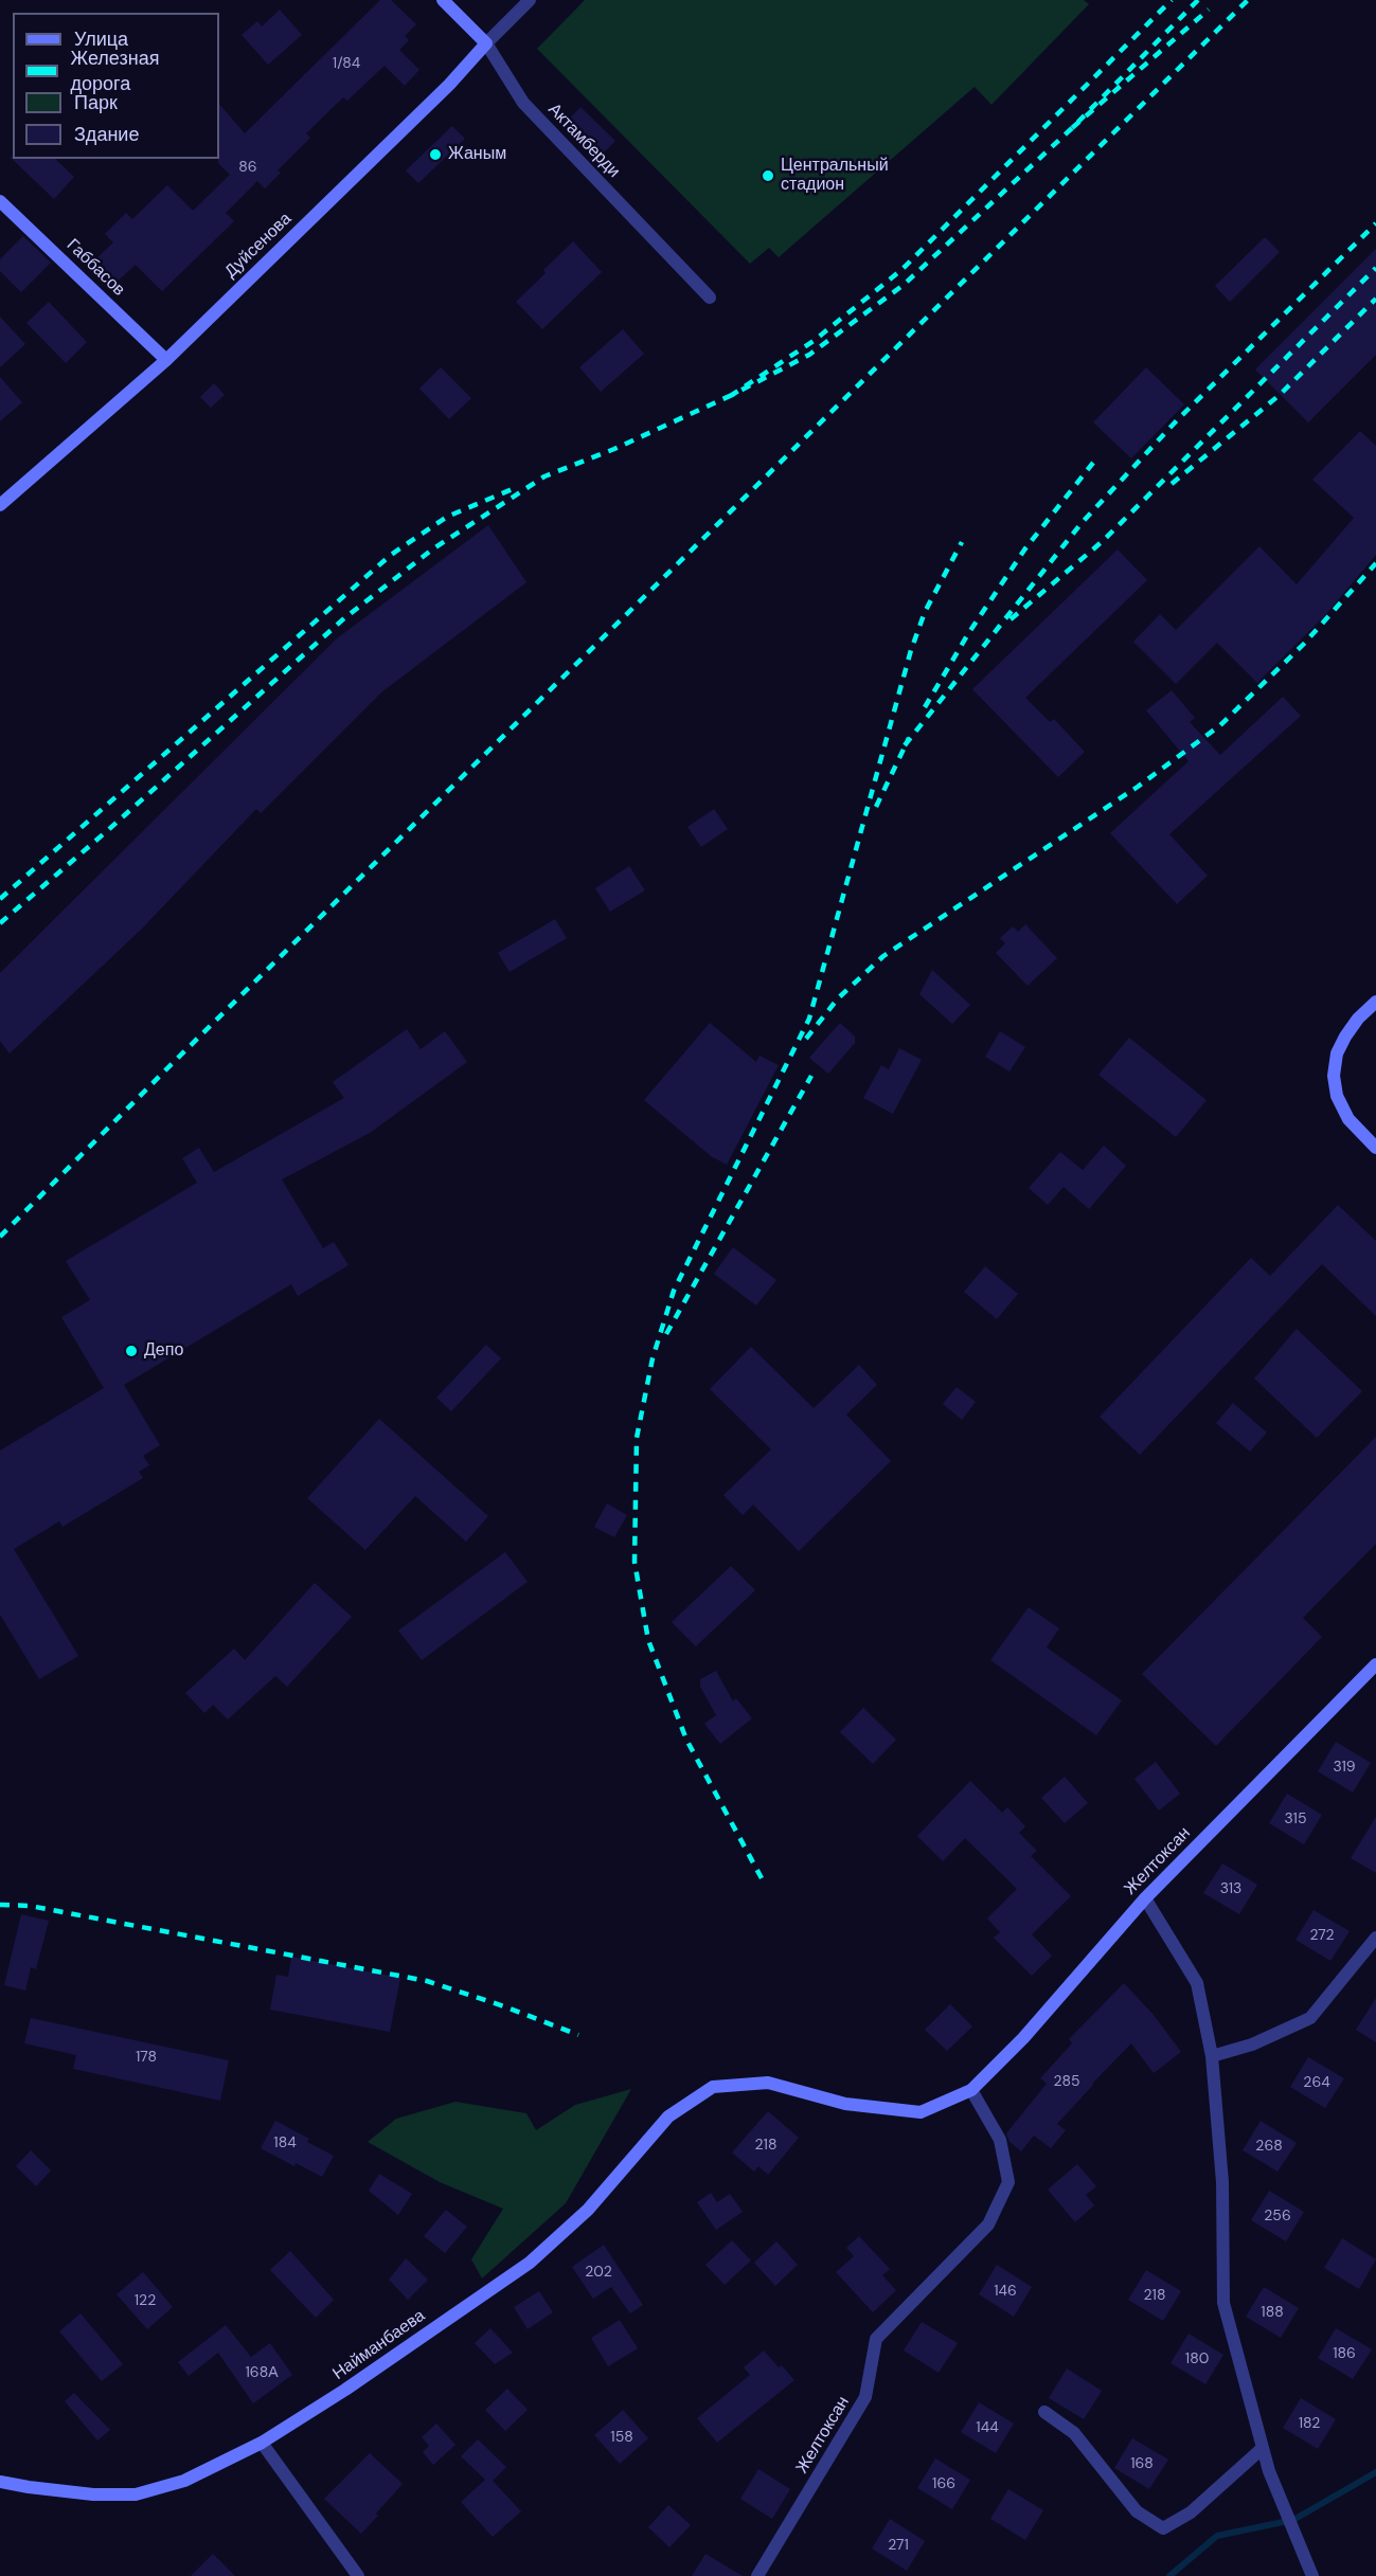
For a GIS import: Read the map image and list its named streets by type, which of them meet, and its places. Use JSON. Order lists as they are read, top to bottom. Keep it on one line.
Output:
{"streets":{"main road":["Актамберди","Дуйсенова","Габбасов","Желтоксан","Найманбаева"]},"crossings":[["Актамберди","Дуйсенова"],["Дуйсенова","Габбасов"],["Желтоксан","Найманбаева"]],"places":["Жаным","Центральный стадион","Депо"],"house_numbers":["1/84","86","319","315","313","272","178","285","264","184","218","268","256","202","146","218","122","188","186","180","168А","182","144","158","168","166","271"],"legend":["Улица","Железная дорога","Парк","Здание"]}
